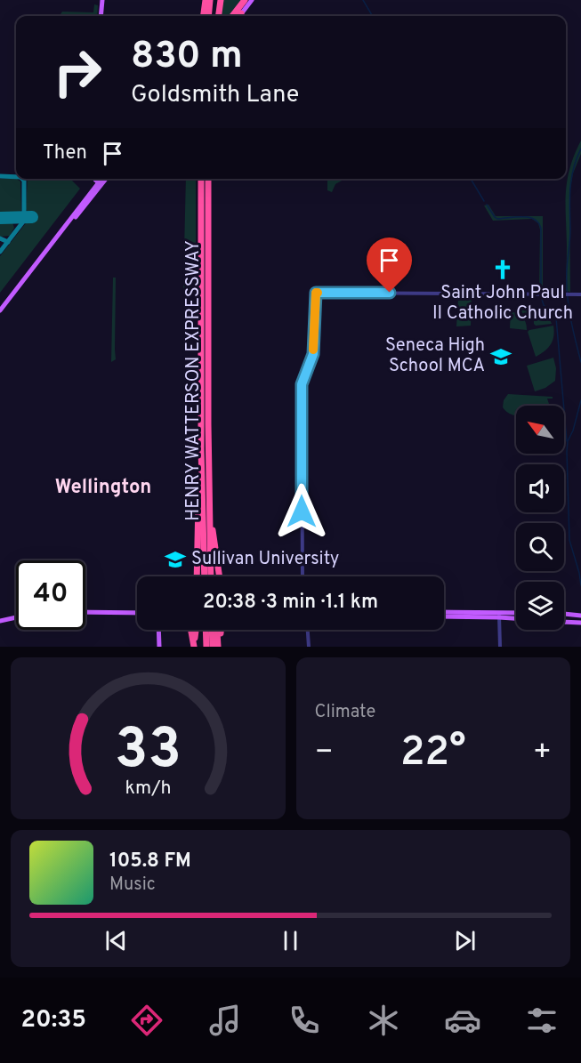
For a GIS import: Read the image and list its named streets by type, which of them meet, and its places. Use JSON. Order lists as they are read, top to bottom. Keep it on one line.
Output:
{"streets":{"highway":["HENRY WATTERSON EXPRESSWAY"]},"districts":["Wellington"],"places":{"church":["Saint John Paul II Catholic Church"],"school or university":["Seneca High School MCA","Sullivan University"]},"north":"top left","page":{"turn":["830 m","Goldsmith Lane"],"then":"Then","limit":"40","trip":"20:38 · 3 min · 1.1 km","tile":"Climate","heat":["−","22°","+"],"song":["105.8 FM","Music"],"tabs":"20:35","gauge":["33","km/h"]}}
